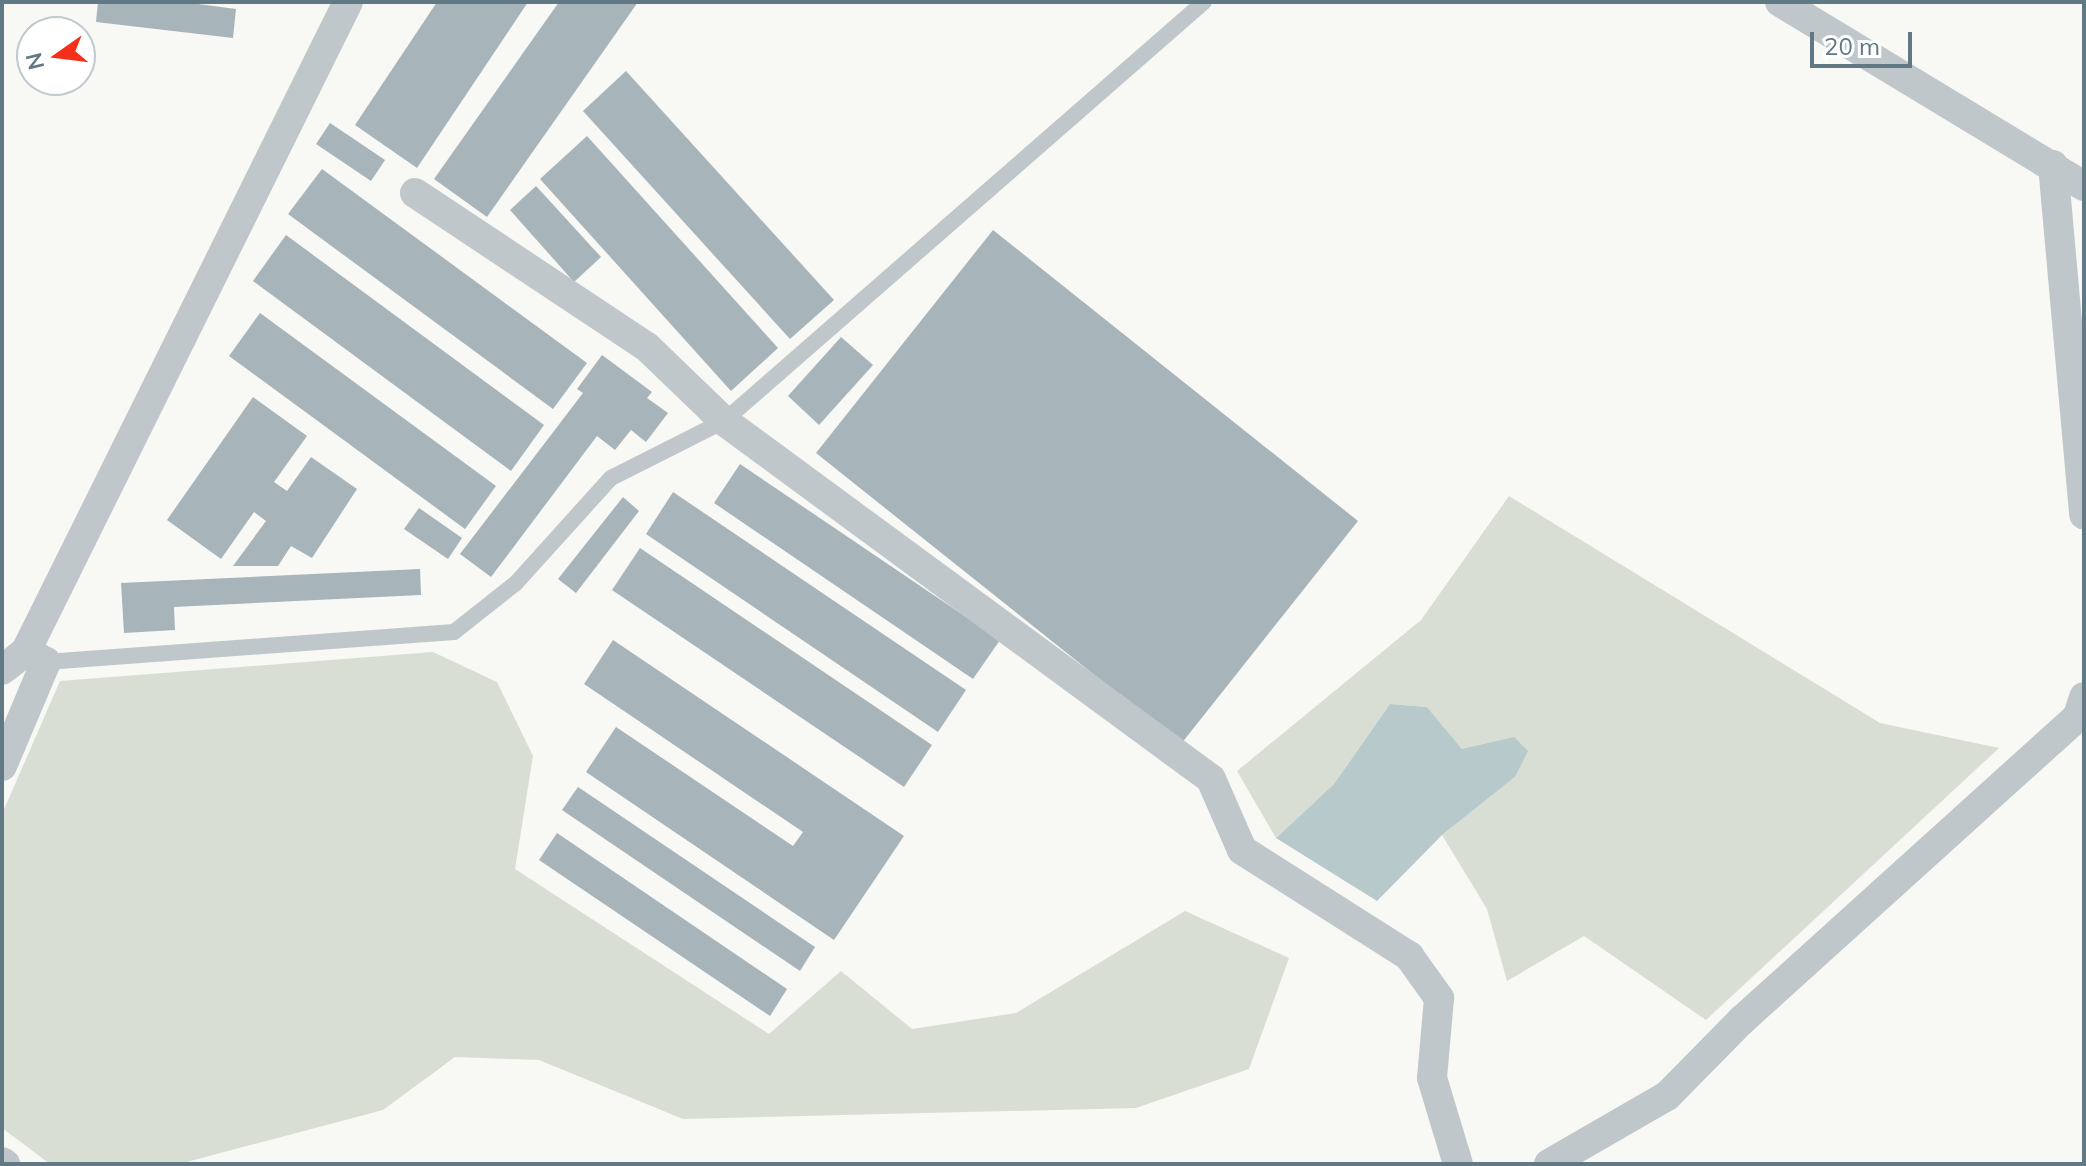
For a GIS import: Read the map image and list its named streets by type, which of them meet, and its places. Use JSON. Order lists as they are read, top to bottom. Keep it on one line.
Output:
{"scale_bar":"20 m","north":"left"}
